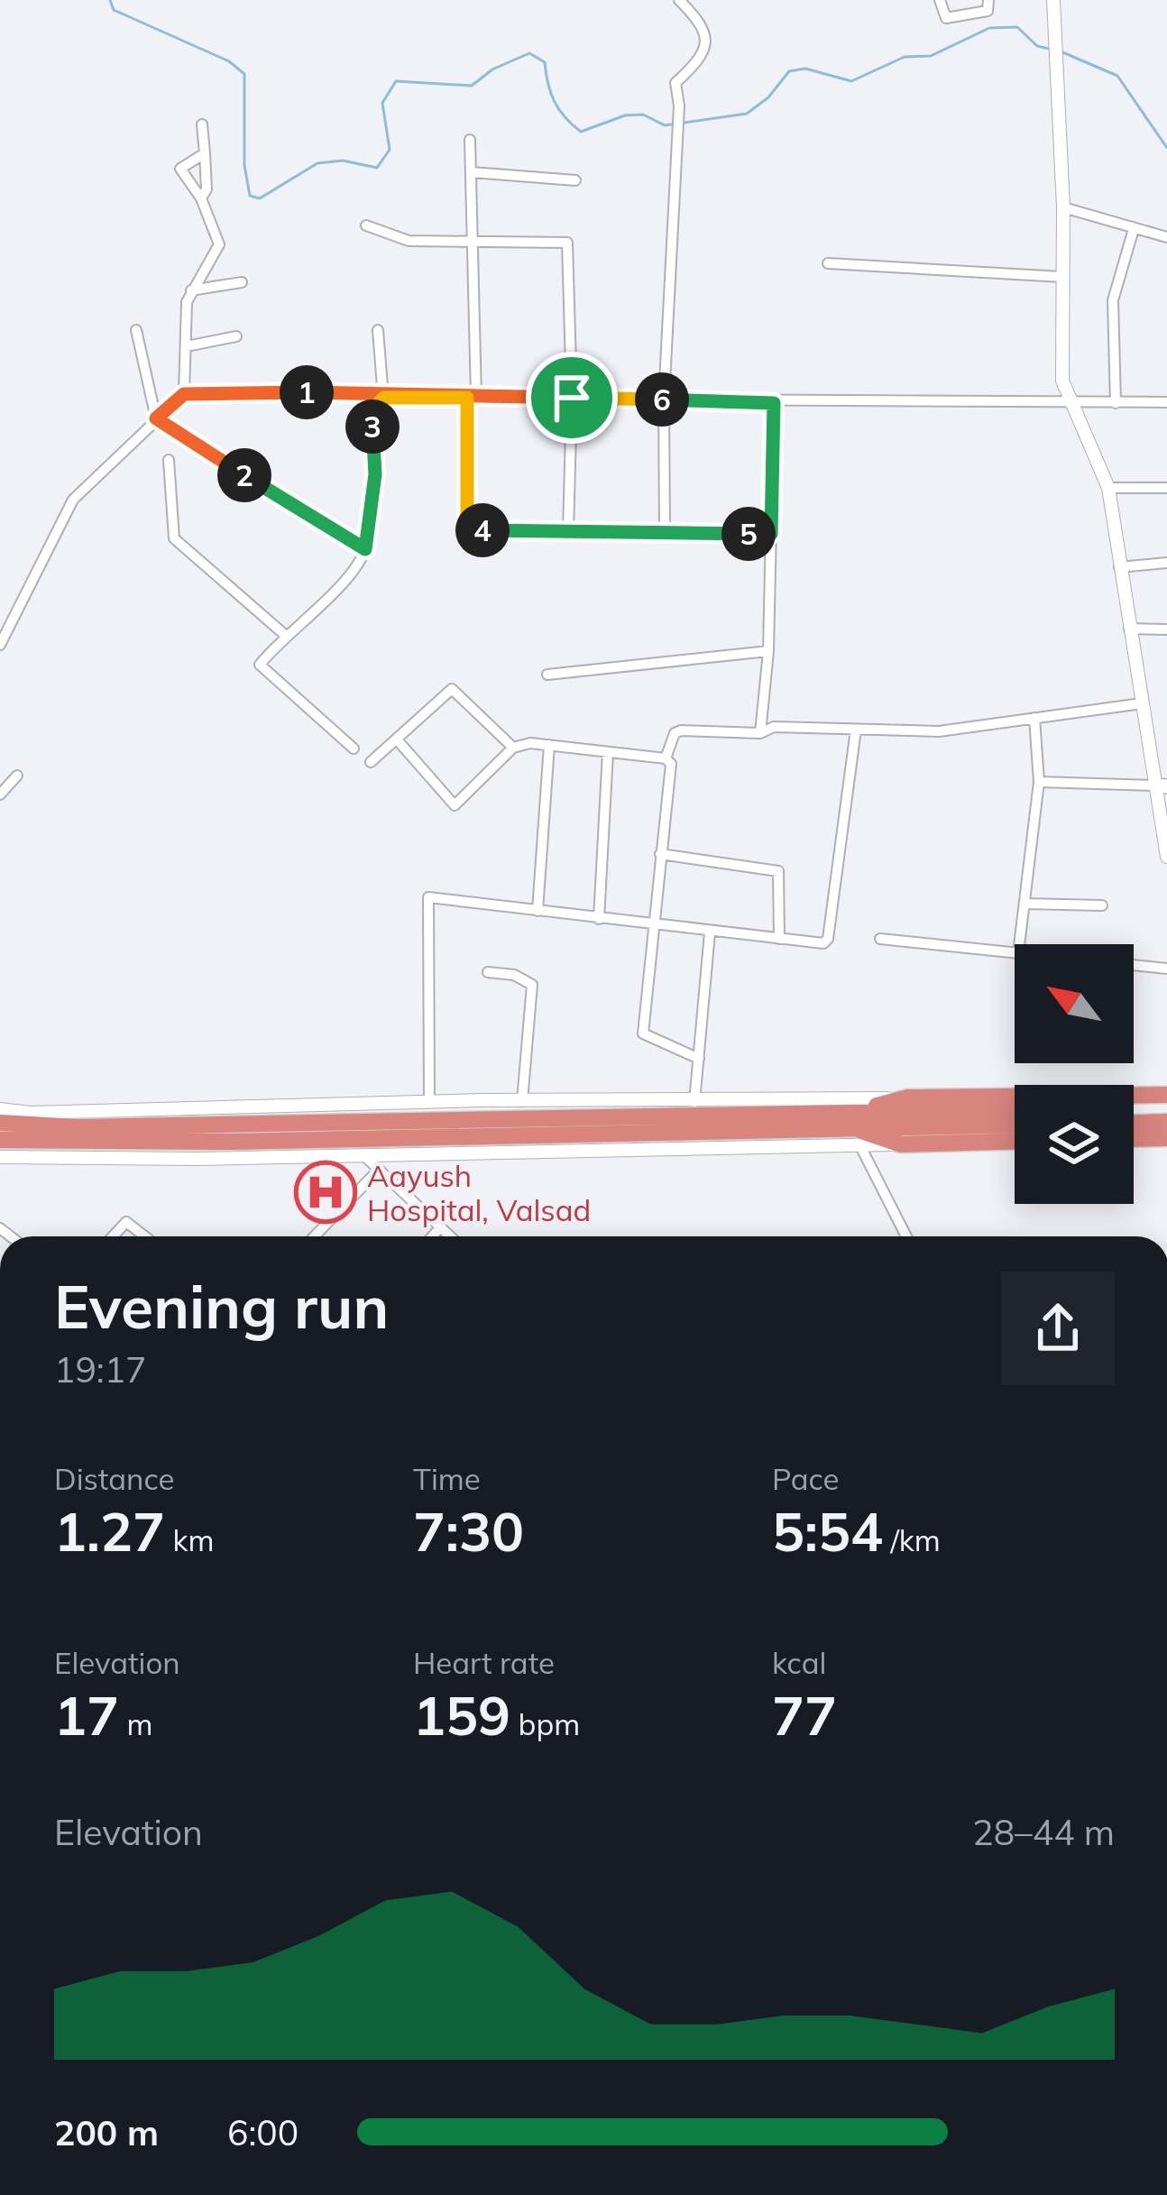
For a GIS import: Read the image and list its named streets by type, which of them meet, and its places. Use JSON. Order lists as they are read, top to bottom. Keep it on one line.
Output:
{"places":{"hospital":["Aayush Hospital, Valsad"]},"north":"top left","page":{"pins":["1","6","3","2","4","5"],"heading":["Evening run","19:17"],"stats":[["Distance","1.27 km"],["Time","7:30"],["Pace","5:54 /km"],["Elevation","17 m"],["Heart rate","159 bpm"],["kcal","77"]],"chart":["Elevation","28–44 m"],"list":[{"name":"200 m","note":"6:00"}]}}
